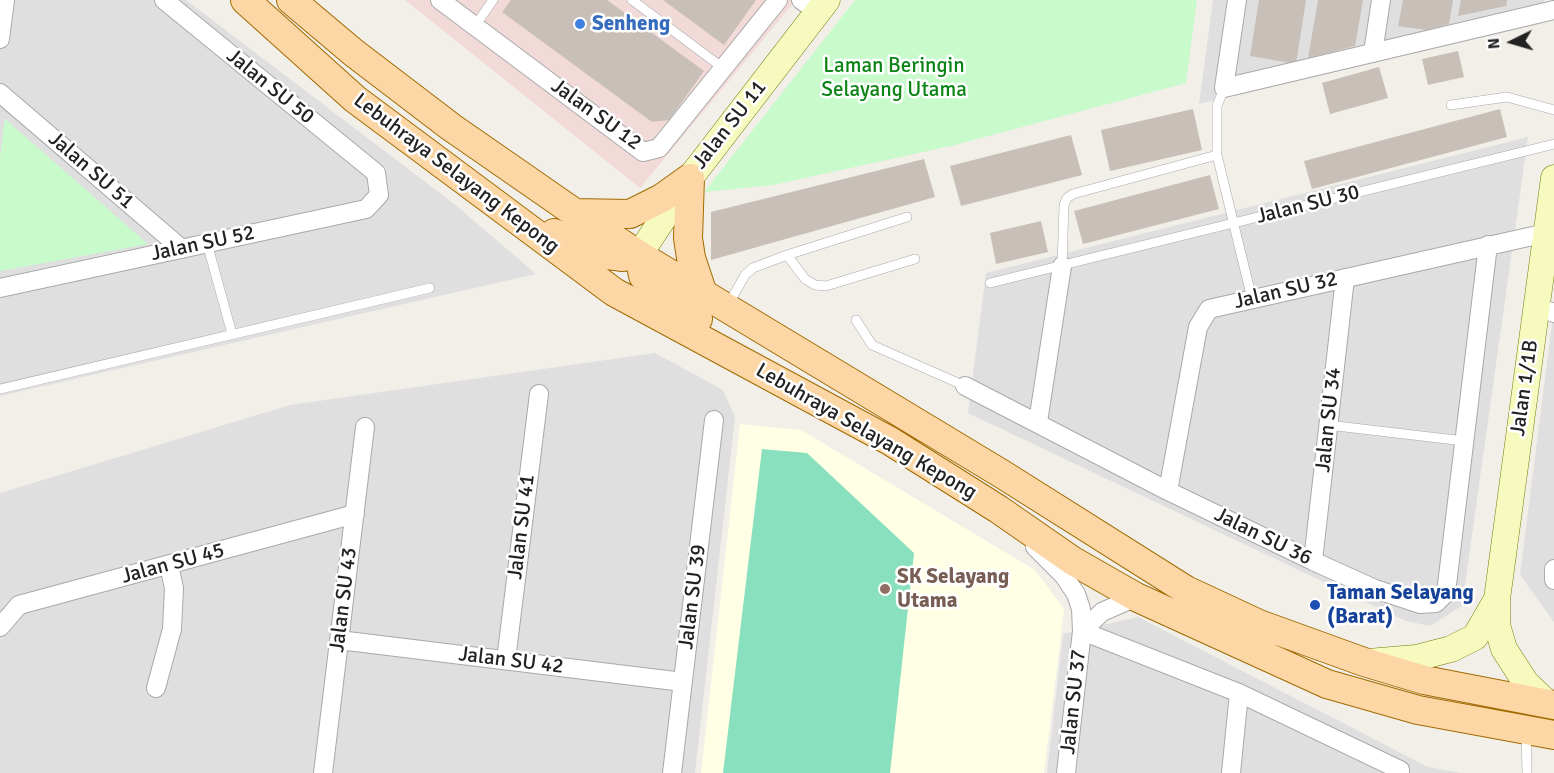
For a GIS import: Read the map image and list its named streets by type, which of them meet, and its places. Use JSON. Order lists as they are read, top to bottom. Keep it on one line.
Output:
{"streets":{"main road":["Lebuhraya Selayang Kepong"],"street":["Jalan SU 50","Jalan SU 12","Jalan SU 11","Jalan SU 51","Jalan SU 52","Jalan SU 32","Jalan 1/1B","Jalan SU 34","Jalan SU 41","Jalan SU 36","Jalan SU 45","Jalan SU 39","Jalan SU 43","Jalan SU 42","Jalan SU 37"],"lane":["Jalan SU 30"]},"crossings":[["Jalan SU 50","Jalan SU 52"],["Jalan SU 11","Lebuhraya Selayang Kepong"],["Jalan SU 51","Jalan SU 52"],["Lebuhraya Selayang Kepong","Jalan SU 37"],["Jalan SU 32","Jalan 1/1B"],["Jalan SU 32","Jalan SU 34"],["Jalan SU 32","Jalan SU 36"],["Jalan SU 34","Jalan SU 36"],["Jalan SU 41","Jalan SU 42"],["Jalan SU 45","Jalan SU 43"],["Jalan SU 39","Jalan SU 42"],["Jalan SU 43","Jalan SU 42"]],"parks":["Laman Beringin Selayang Utama"],"places":["Senheng","SK Selayang Utama","Taman Selayang (Barat)"],"north":"left"}
